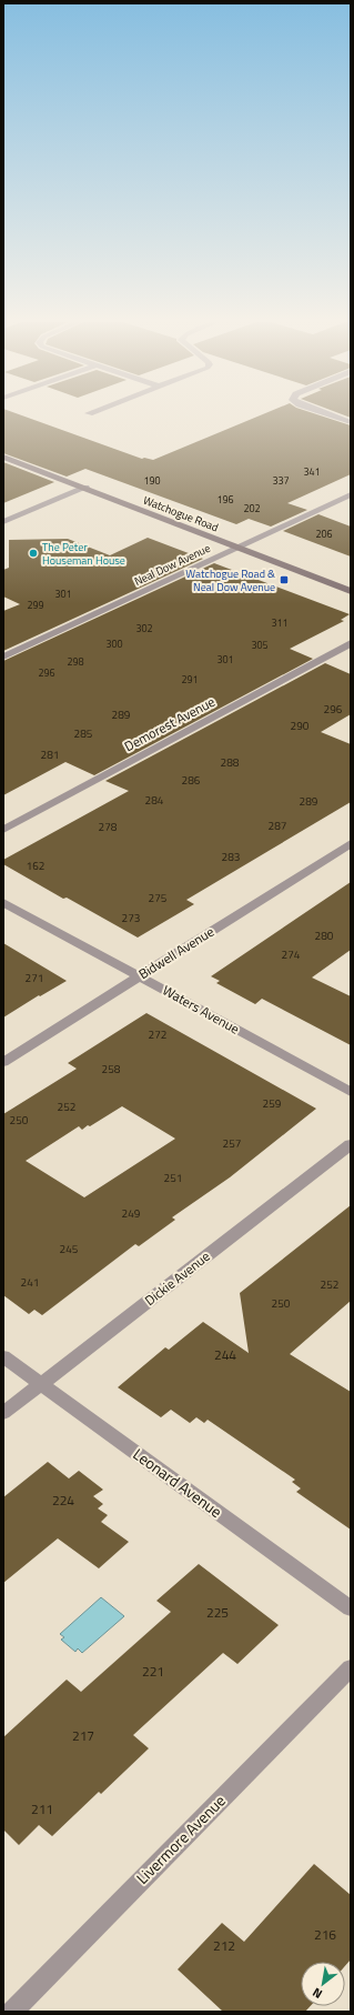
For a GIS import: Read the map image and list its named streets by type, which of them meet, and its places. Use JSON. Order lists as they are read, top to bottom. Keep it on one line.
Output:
{"streets":{"street":["Watchogue Road","Neal Dow Avenue","Demorest Avenue","Bidwell Avenue","Waters Avenue","Dickie Avenue","Leonard Avenue","Livermore Avenue"]},"crossings":[["Watchogue Road","Neal Dow Avenue"],["Bidwell Avenue","Waters Avenue"],["Dickie Avenue","Leonard Avenue"]],"places":{"other":["The Peter Houseman House"],"transit":["Watchogue Road & Neal Dow Avenue"]},"house_numbers":["341","190","337","196","202","206","301","299","311","302","300","305","301","298","296","291","296","289","290","285","281","288","286","284","289","287","278","283","162","275","273","280","274","271","272","258","259","252","250","257","251","249","245","241","252","250","244","224","225","221","217","211","216","212"],"north":"bottom left"}
